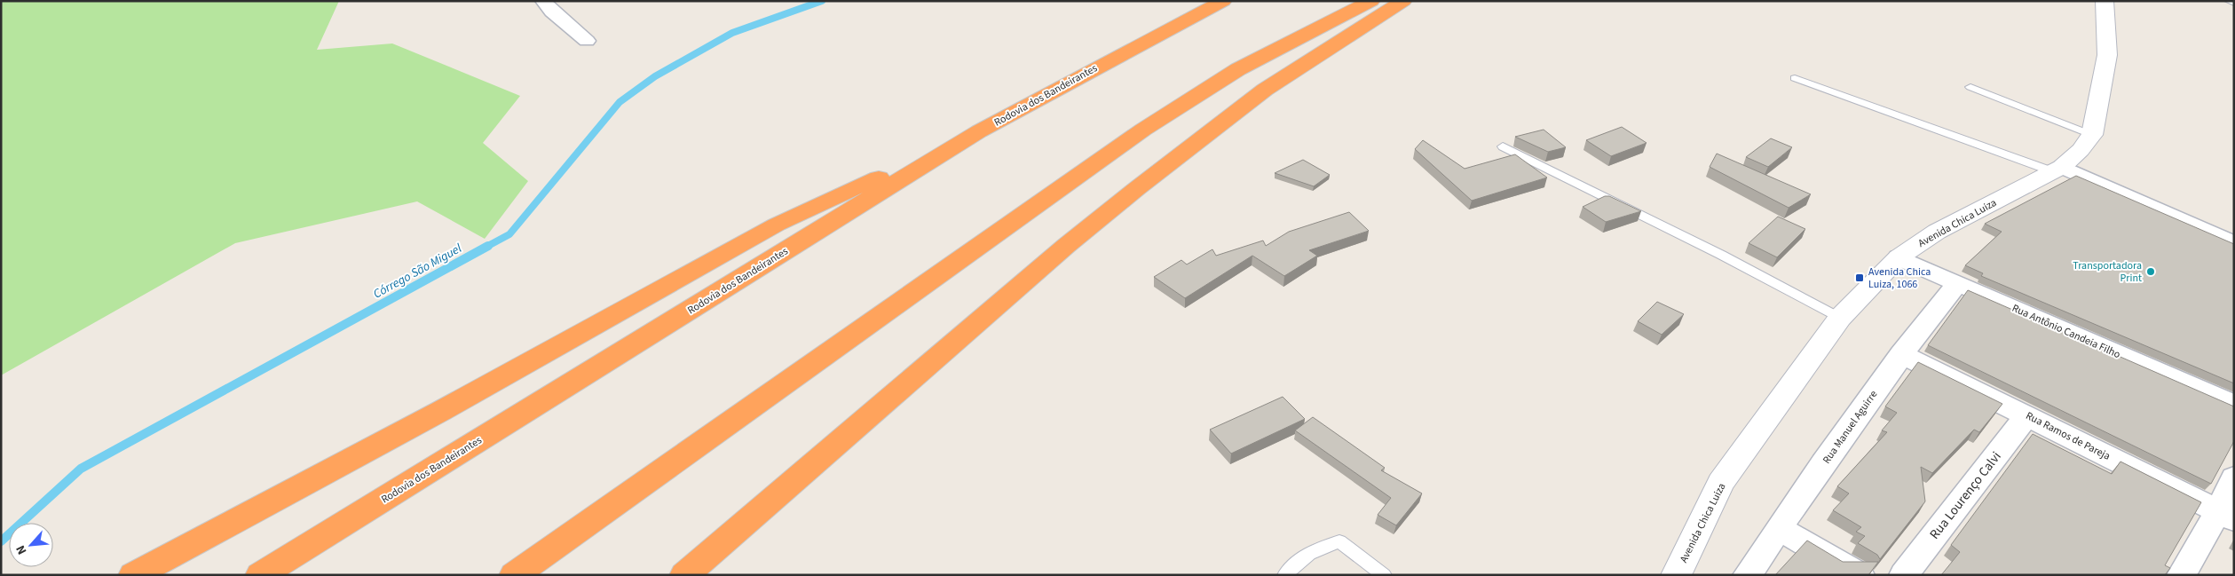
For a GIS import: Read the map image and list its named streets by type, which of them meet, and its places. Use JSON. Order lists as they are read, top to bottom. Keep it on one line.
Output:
{"streets":{"highway":["Rodovia dos Bandeirantes"],"main road":["Avenida Chica Luiza"],"street":["Rua Antônio Candeia Filho","Rua Manuel Aguirre","Rua Ramos de Pareja","Rua Lourenço Calvi"]},"crossings":[["Avenida Chica Luiza","Rua Antônio Candeia Filho"],["Rua Antônio Candeia Filho","Rua Manuel Aguirre"],["Rua Manuel Aguirre","Rua Ramos de Pareja"],["Rua Ramos de Pareja","Rua Lourenço Calvi"]],"water":["Córrego São Miguel"],"places":{"other":["Transportadora Print"],"transit":["Avenida Chica Luiza, 1066"]},"north":"bottom left"}
